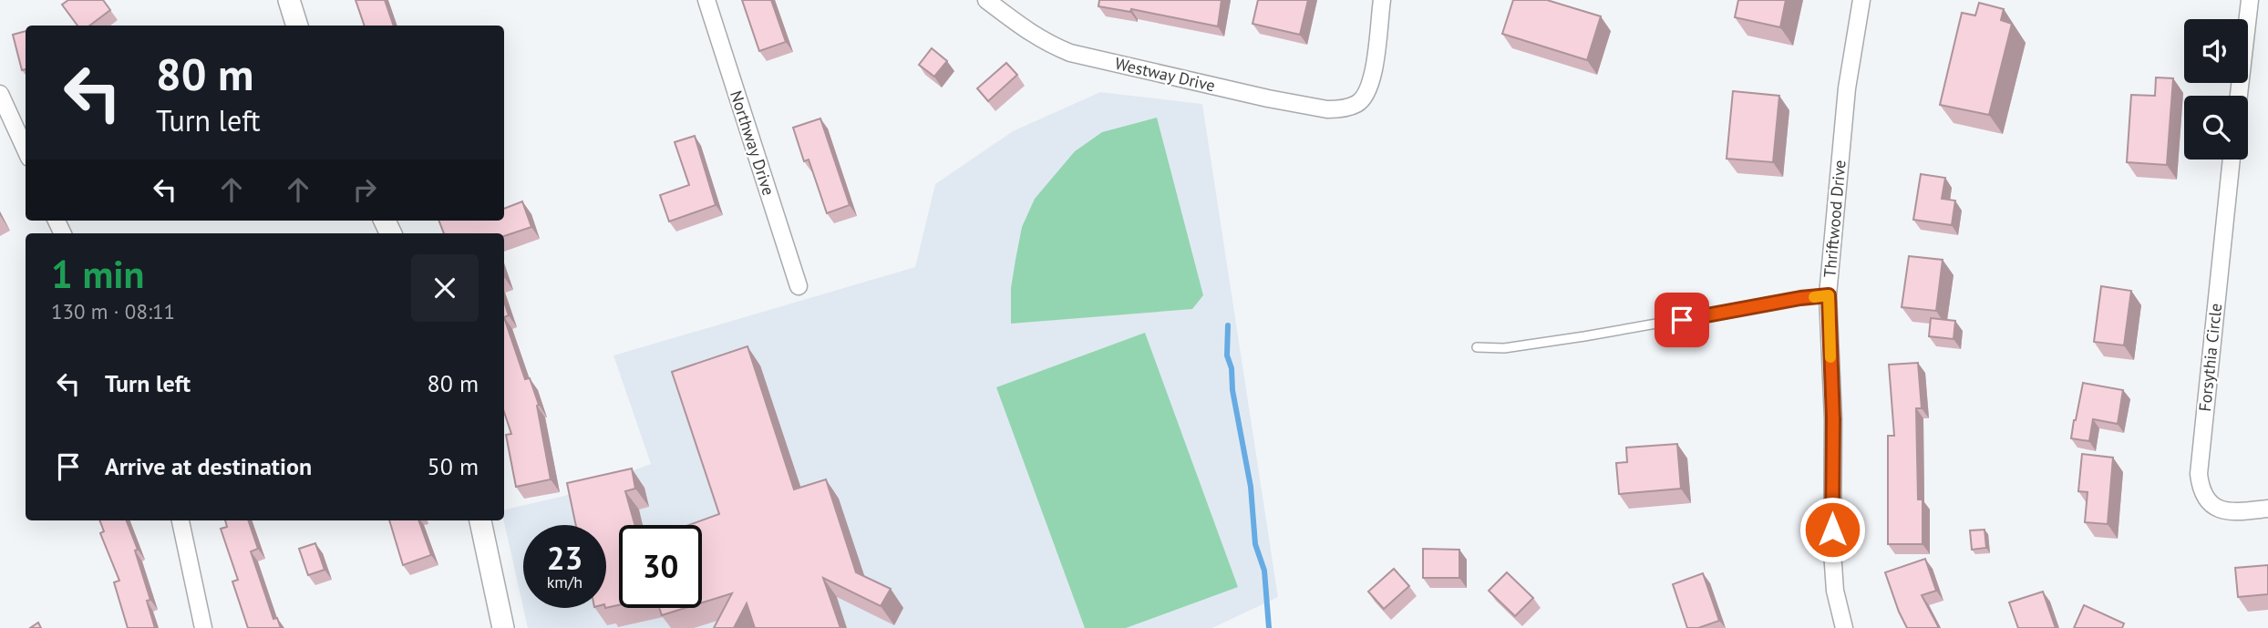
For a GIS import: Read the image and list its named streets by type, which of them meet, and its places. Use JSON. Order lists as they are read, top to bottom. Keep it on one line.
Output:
{"streets":{"street":["Westway Drive","Northway Drive","Thriftwood Drive","Forsythia Circle"]},"page":{"turn":["80 m","Turn left"],"heading":["1 min","130 m · 08:11"],"list":[{"name":"Turn left","value":"80 m"},{"name":"Arrive at destination","value":"50 m"}],"speed":"23 km/h","limit":"30"}}
